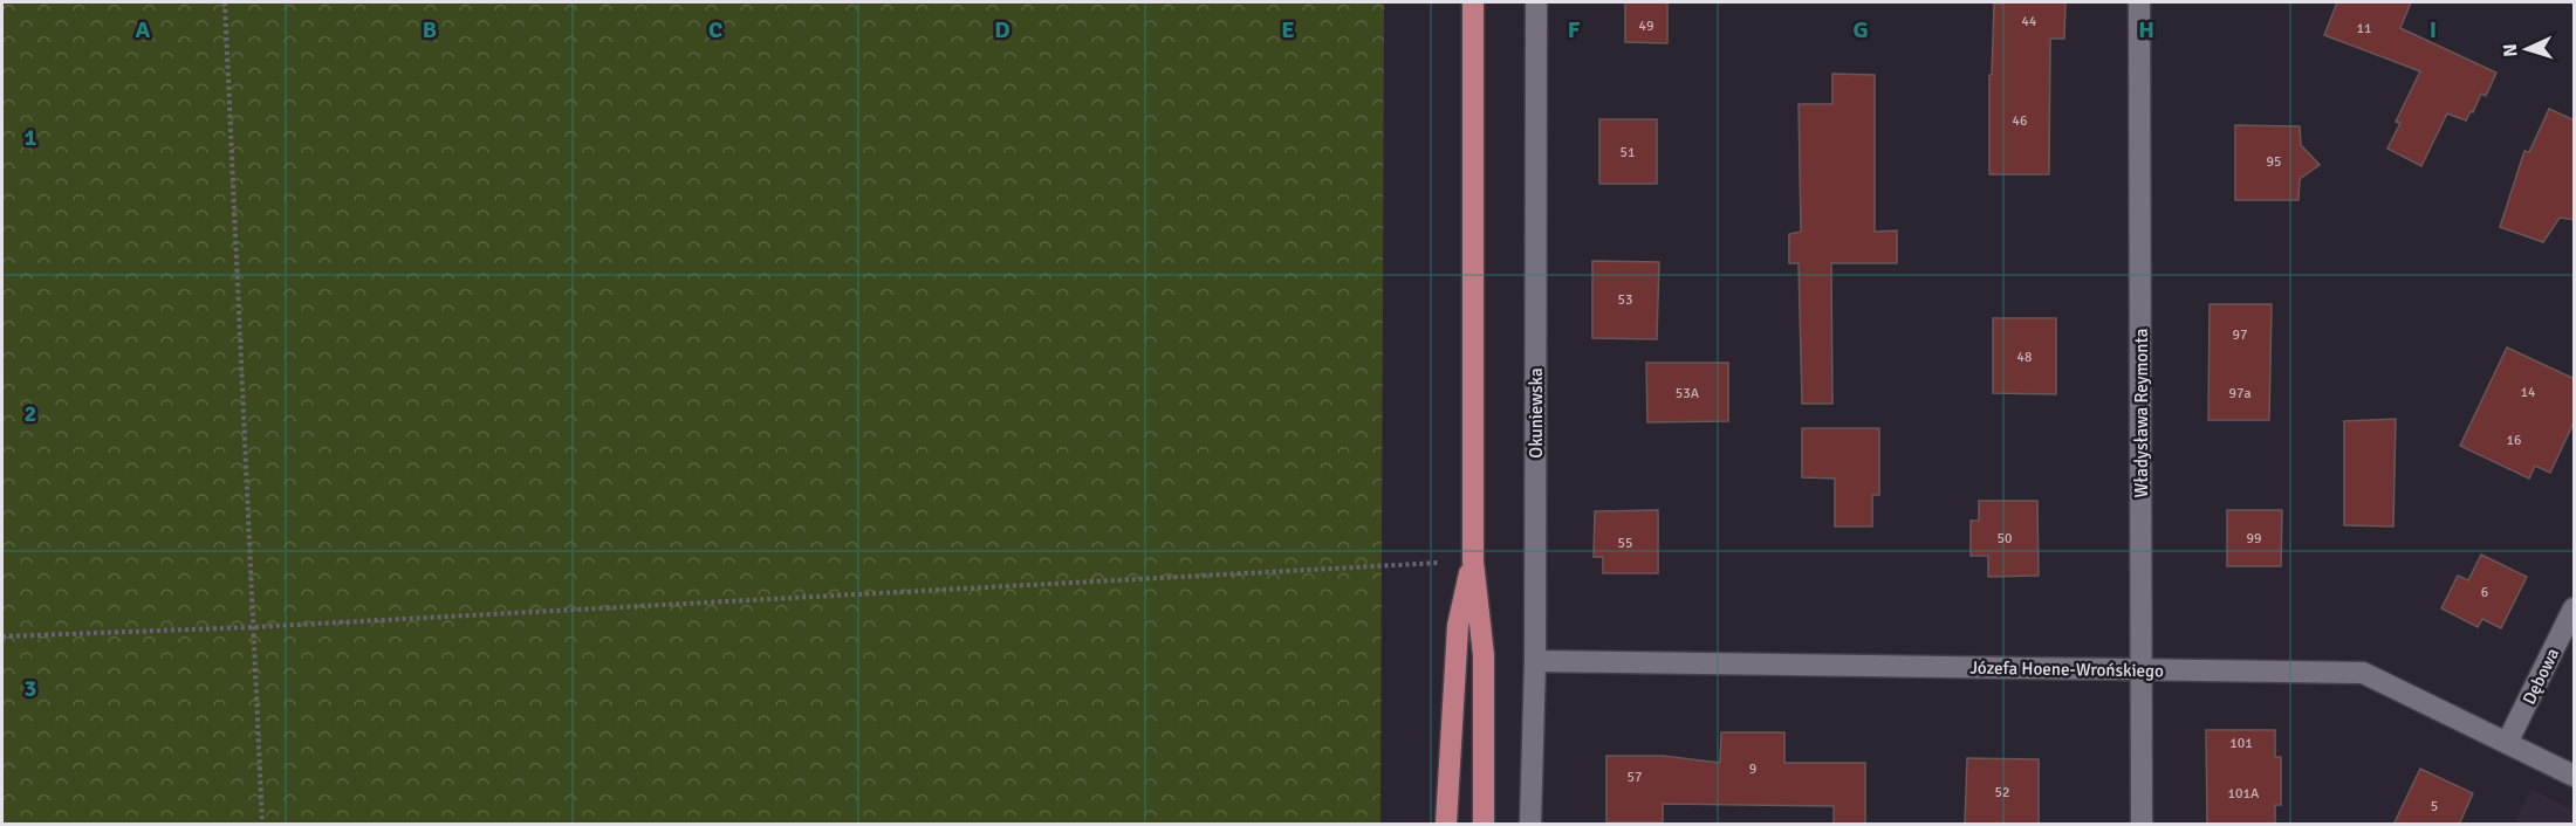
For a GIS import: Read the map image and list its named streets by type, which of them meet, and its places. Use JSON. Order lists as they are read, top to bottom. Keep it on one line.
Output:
{"streets":{"street":["Okuniewska","Władysława Reymonta","Józefa Hoene-Wrońskiego","Dębowa"]},"crossings":[["Okuniewska","Józefa Hoene-Wrońskiego"],["Władysława Reymonta","Józefa Hoene-Wrońskiego"],["Józefa Hoene-Wrońskiego","Dębowa"]],"house_numbers":["44","49","11","46","51","95","53","97","48","14","53A","97a","16","50","99","55","6","101","9","57","52","101A","5"],"north":"left","grid":{"columns":["A","B","C","D","E","F","G","H","I"],"rows":["1","2","3"]}}
